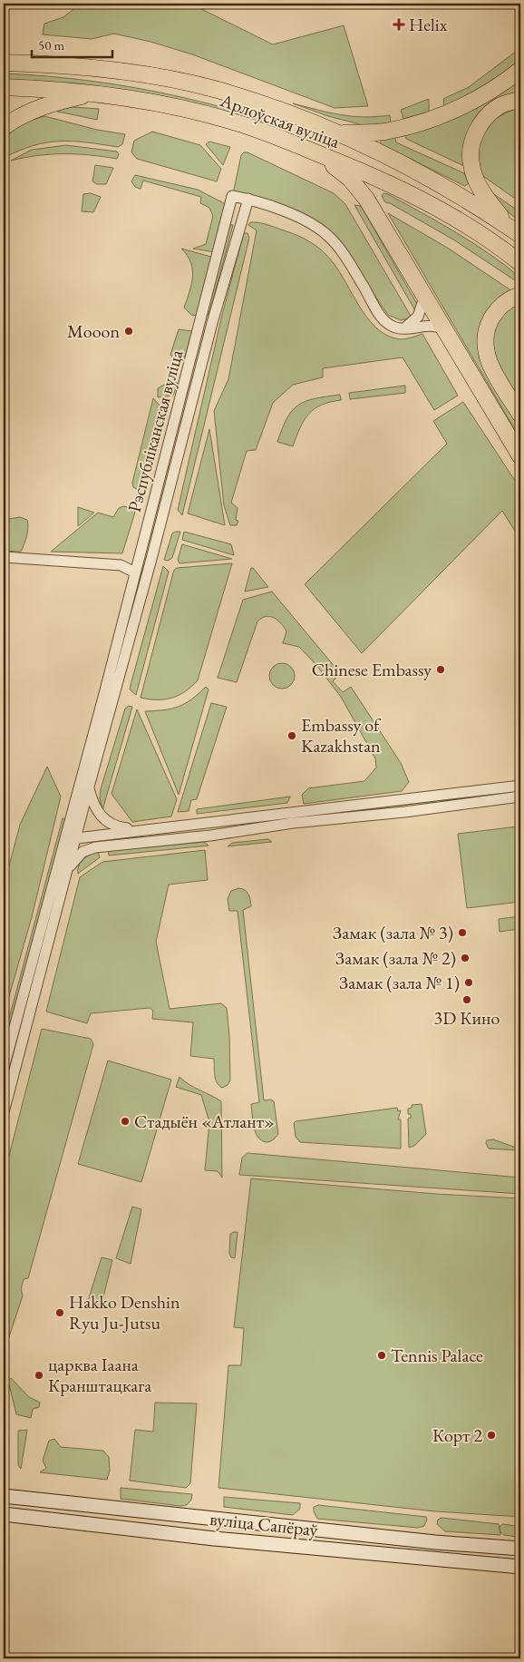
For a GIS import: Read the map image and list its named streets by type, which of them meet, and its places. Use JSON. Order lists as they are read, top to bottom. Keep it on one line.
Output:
{"streets":{"main road":["Арлоўская вуліца","вуліца Сапёраў"],"street":["Рэспубліканская вуліца"]},"places":{"health":["Helix"],"other":["Mooon","Chinese Embassy","Embassy of Kazakhstan","Замак (зала № 3)","Замак (зала № 2)","Замак (зала № 1)","3D Кино","Стадыён «Атлант»","Hakko Denshin Ryu Ju-Jutsu","Tennis Palace","царква Іаана Кранштацкага","Корт 2"]},"scale_bar":"50 m"}
